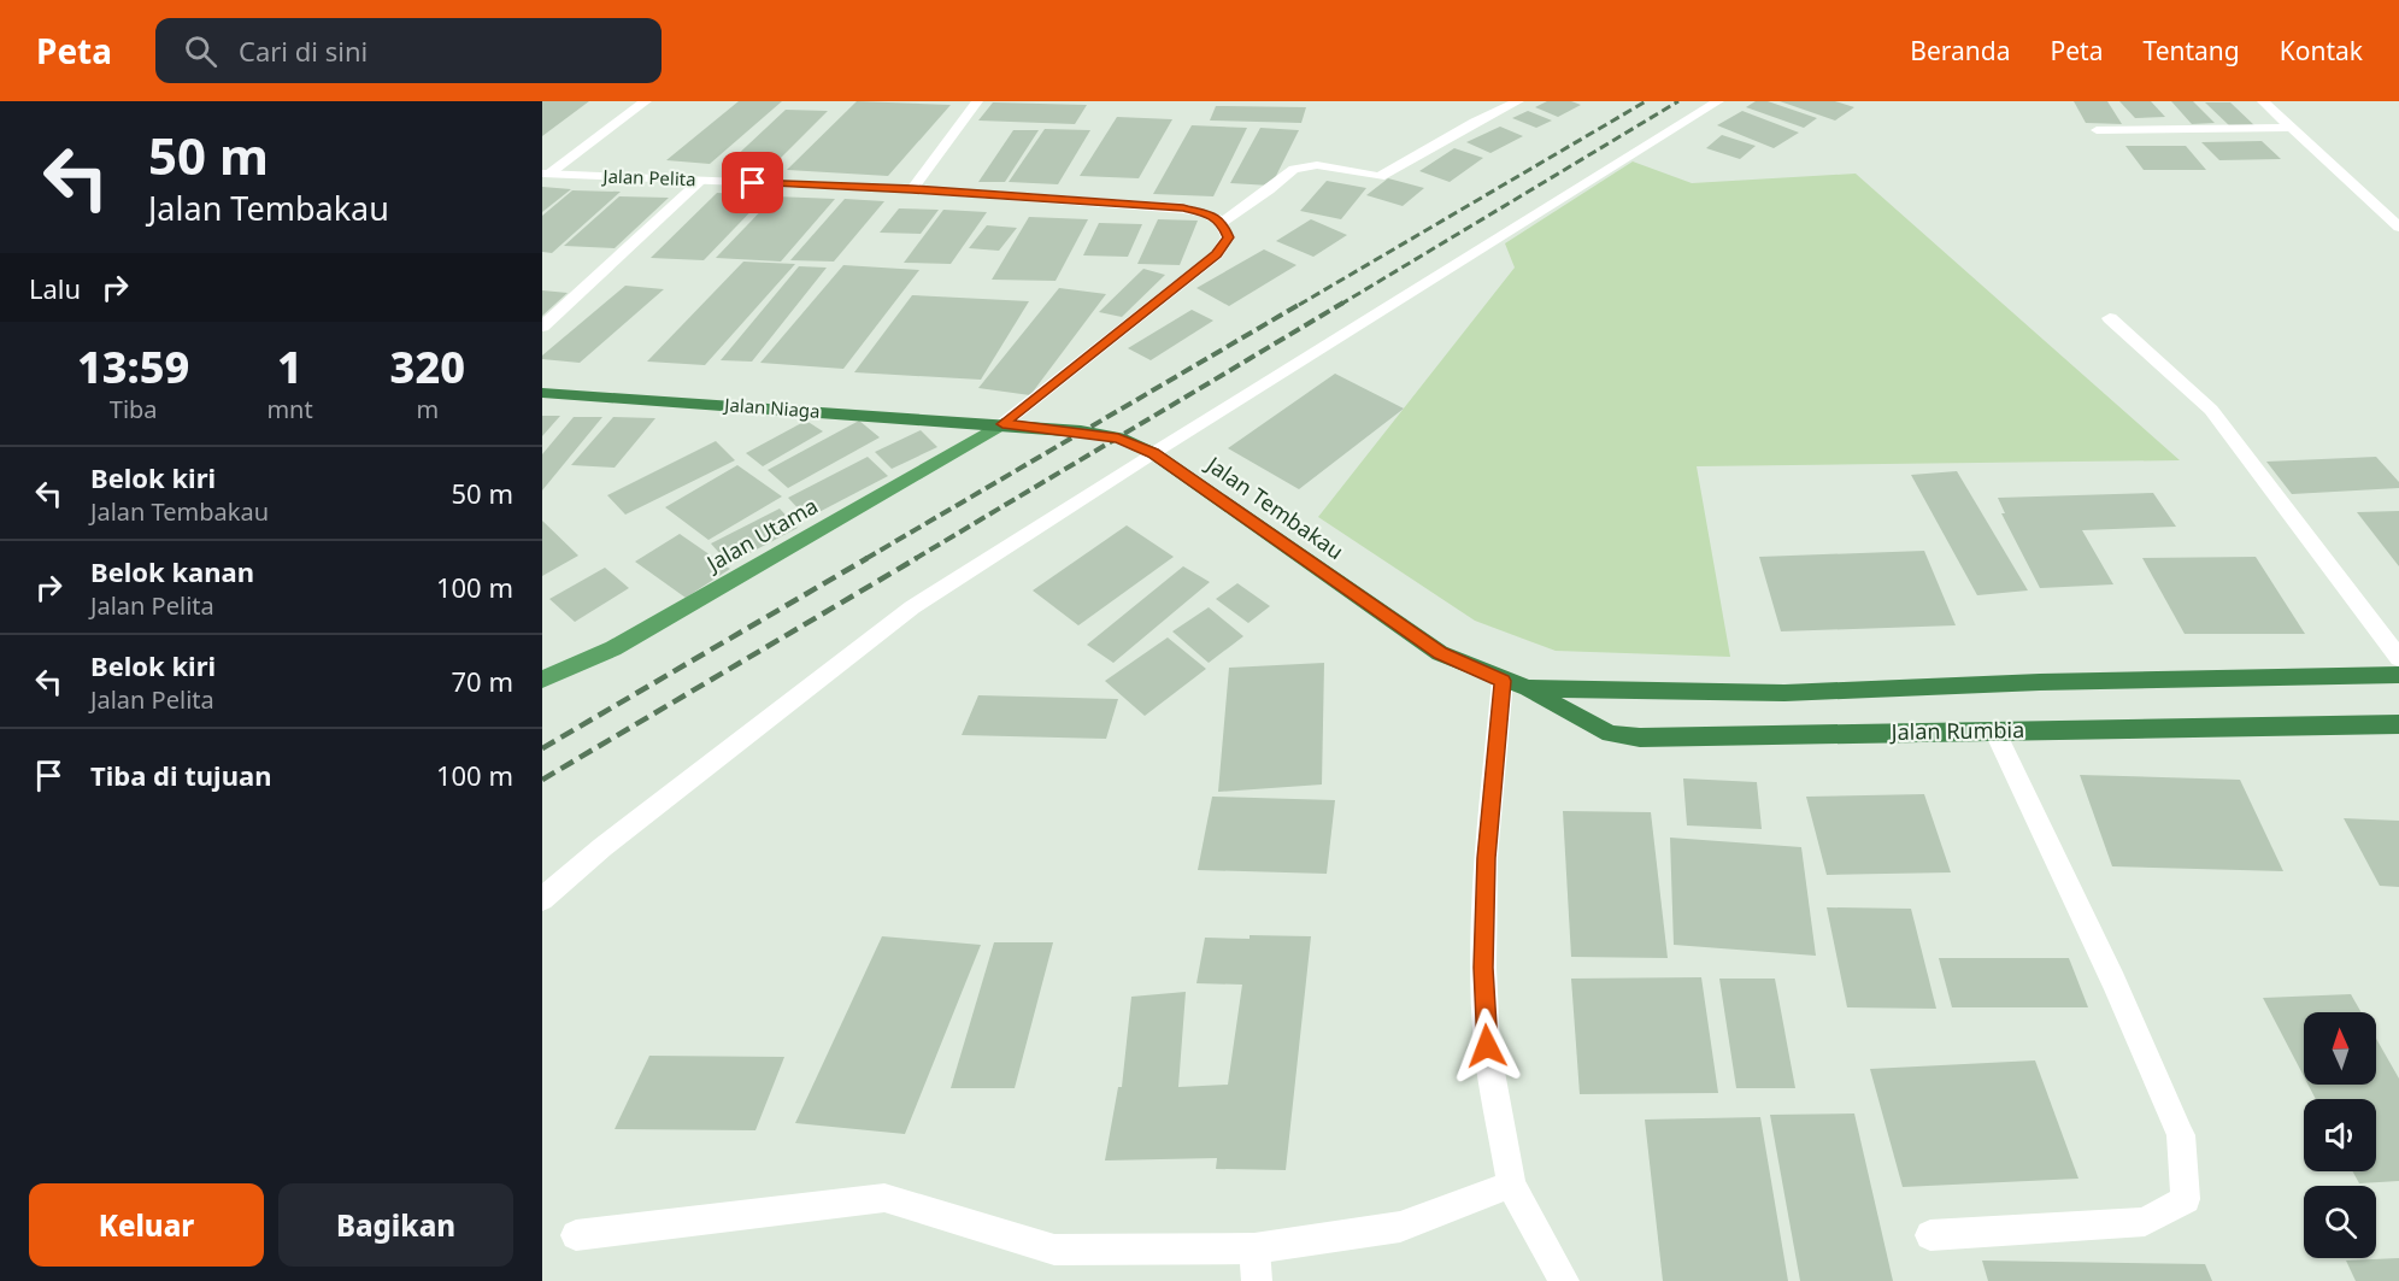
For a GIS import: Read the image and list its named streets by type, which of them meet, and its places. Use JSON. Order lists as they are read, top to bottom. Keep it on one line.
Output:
{"streets":{"highway":["Jalan Niaga","Jalan Tembakau","Jalan Rumbia"],"main road":["Jalan Utama"],"street":["Jalan Pelita"]},"crossings":[["Jalan Niaga","Jalan Tembakau"],["Jalan Niaga","Jalan Utama"],["Jalan Tembakau","Jalan Utama"],["Jalan Tembakau","Jalan Rumbia"]],"north":"top","page":{"header":"Peta","search":"Cari di sini","nav":["Beranda","Peta","Tentang","Kontak"],"turn":["50 m","Jalan Tembakau"],"then":"Lalu","eta":["13:59","Tiba","1","mnt","320","m"],"list":[{"name":"Belok kiri","note":"Jalan Tembakau","value":"50 m"},{"name":"Belok kanan","note":"Jalan Pelita","value":"100 m"},{"name":"Belok kiri","note":"Jalan Pelita","value":"70 m"},{"name":"Tiba di tujuan","value":"100 m"}],"buttons":["Keluar","Bagikan"]}}
